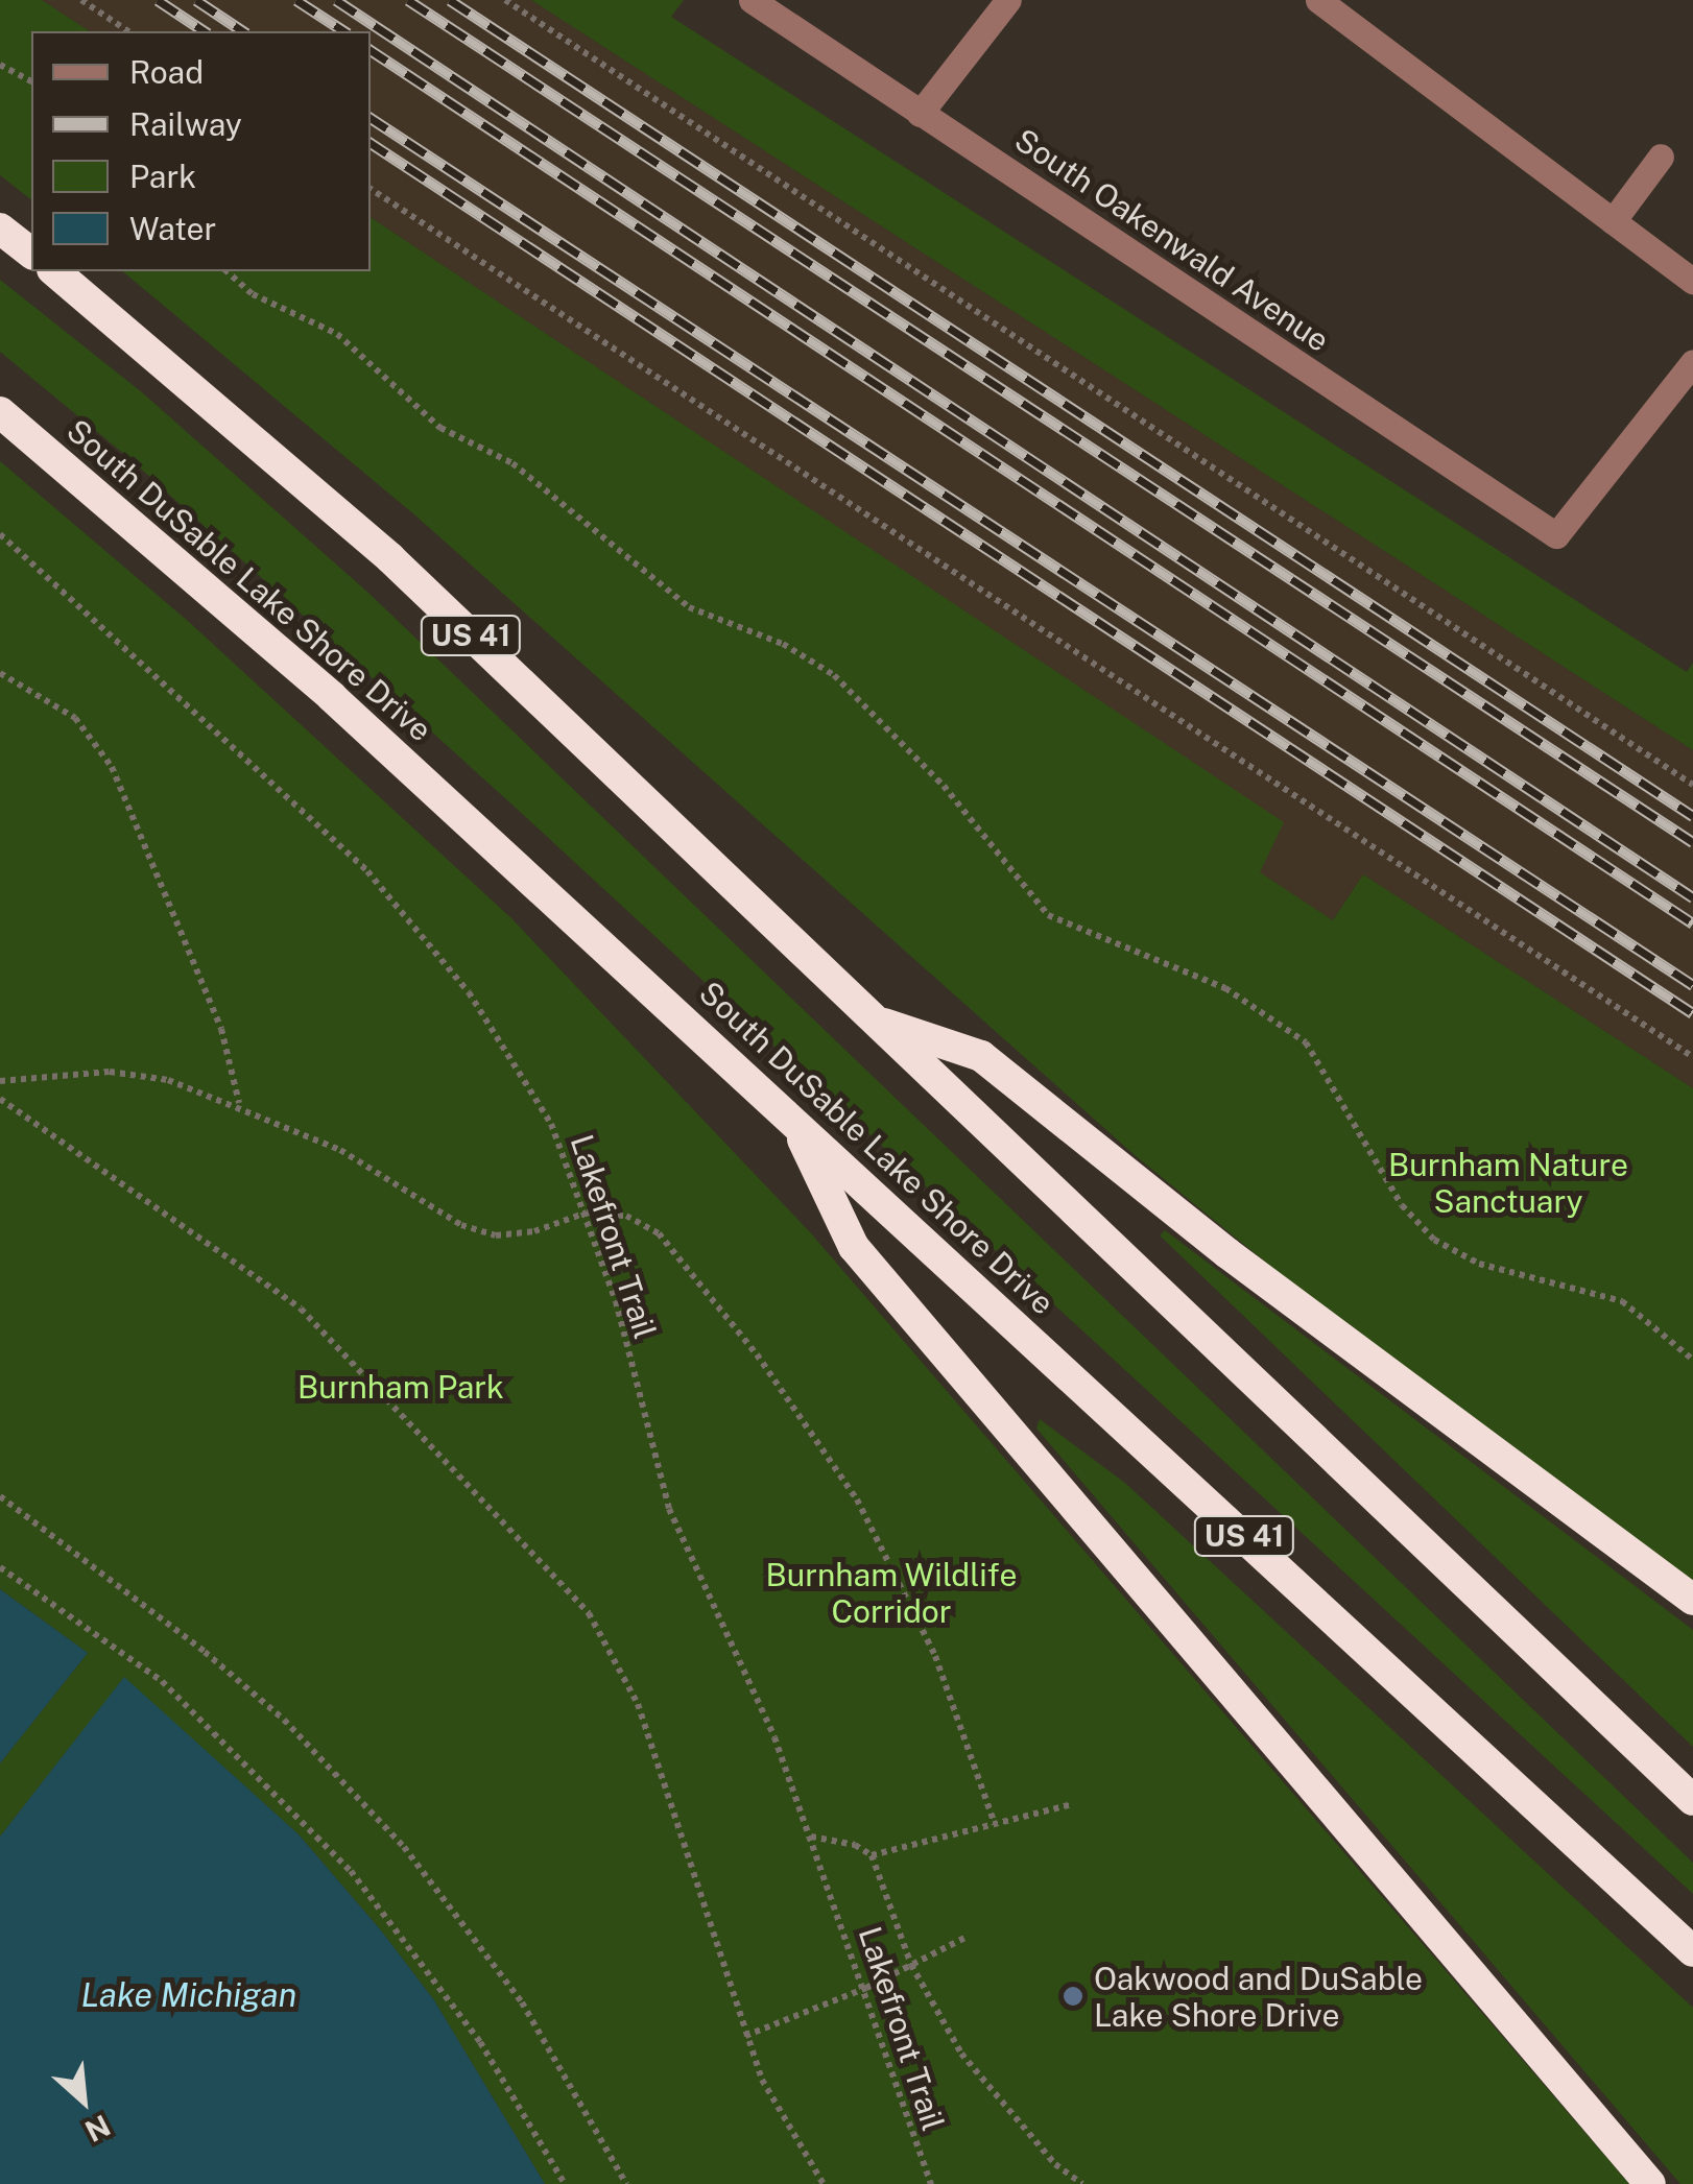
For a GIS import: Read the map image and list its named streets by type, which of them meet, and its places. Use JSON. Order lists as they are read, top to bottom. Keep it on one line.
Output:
{"streets":{"highway":["South DuSable Lake Shore Drive","US 41"],"street":["South Oakenwald Avenue"],"path":["Lakefront Trail"]},"water":["Lake Michigan"],"parks":["Burnham Nature Sanctuary","Burnham Park","Burnham Wildlife Corridor"],"places":["Oakwood and DuSable Lake Shore Drive"],"legend":["Road","Railway","Park","Water"],"north":"bottom right"}
